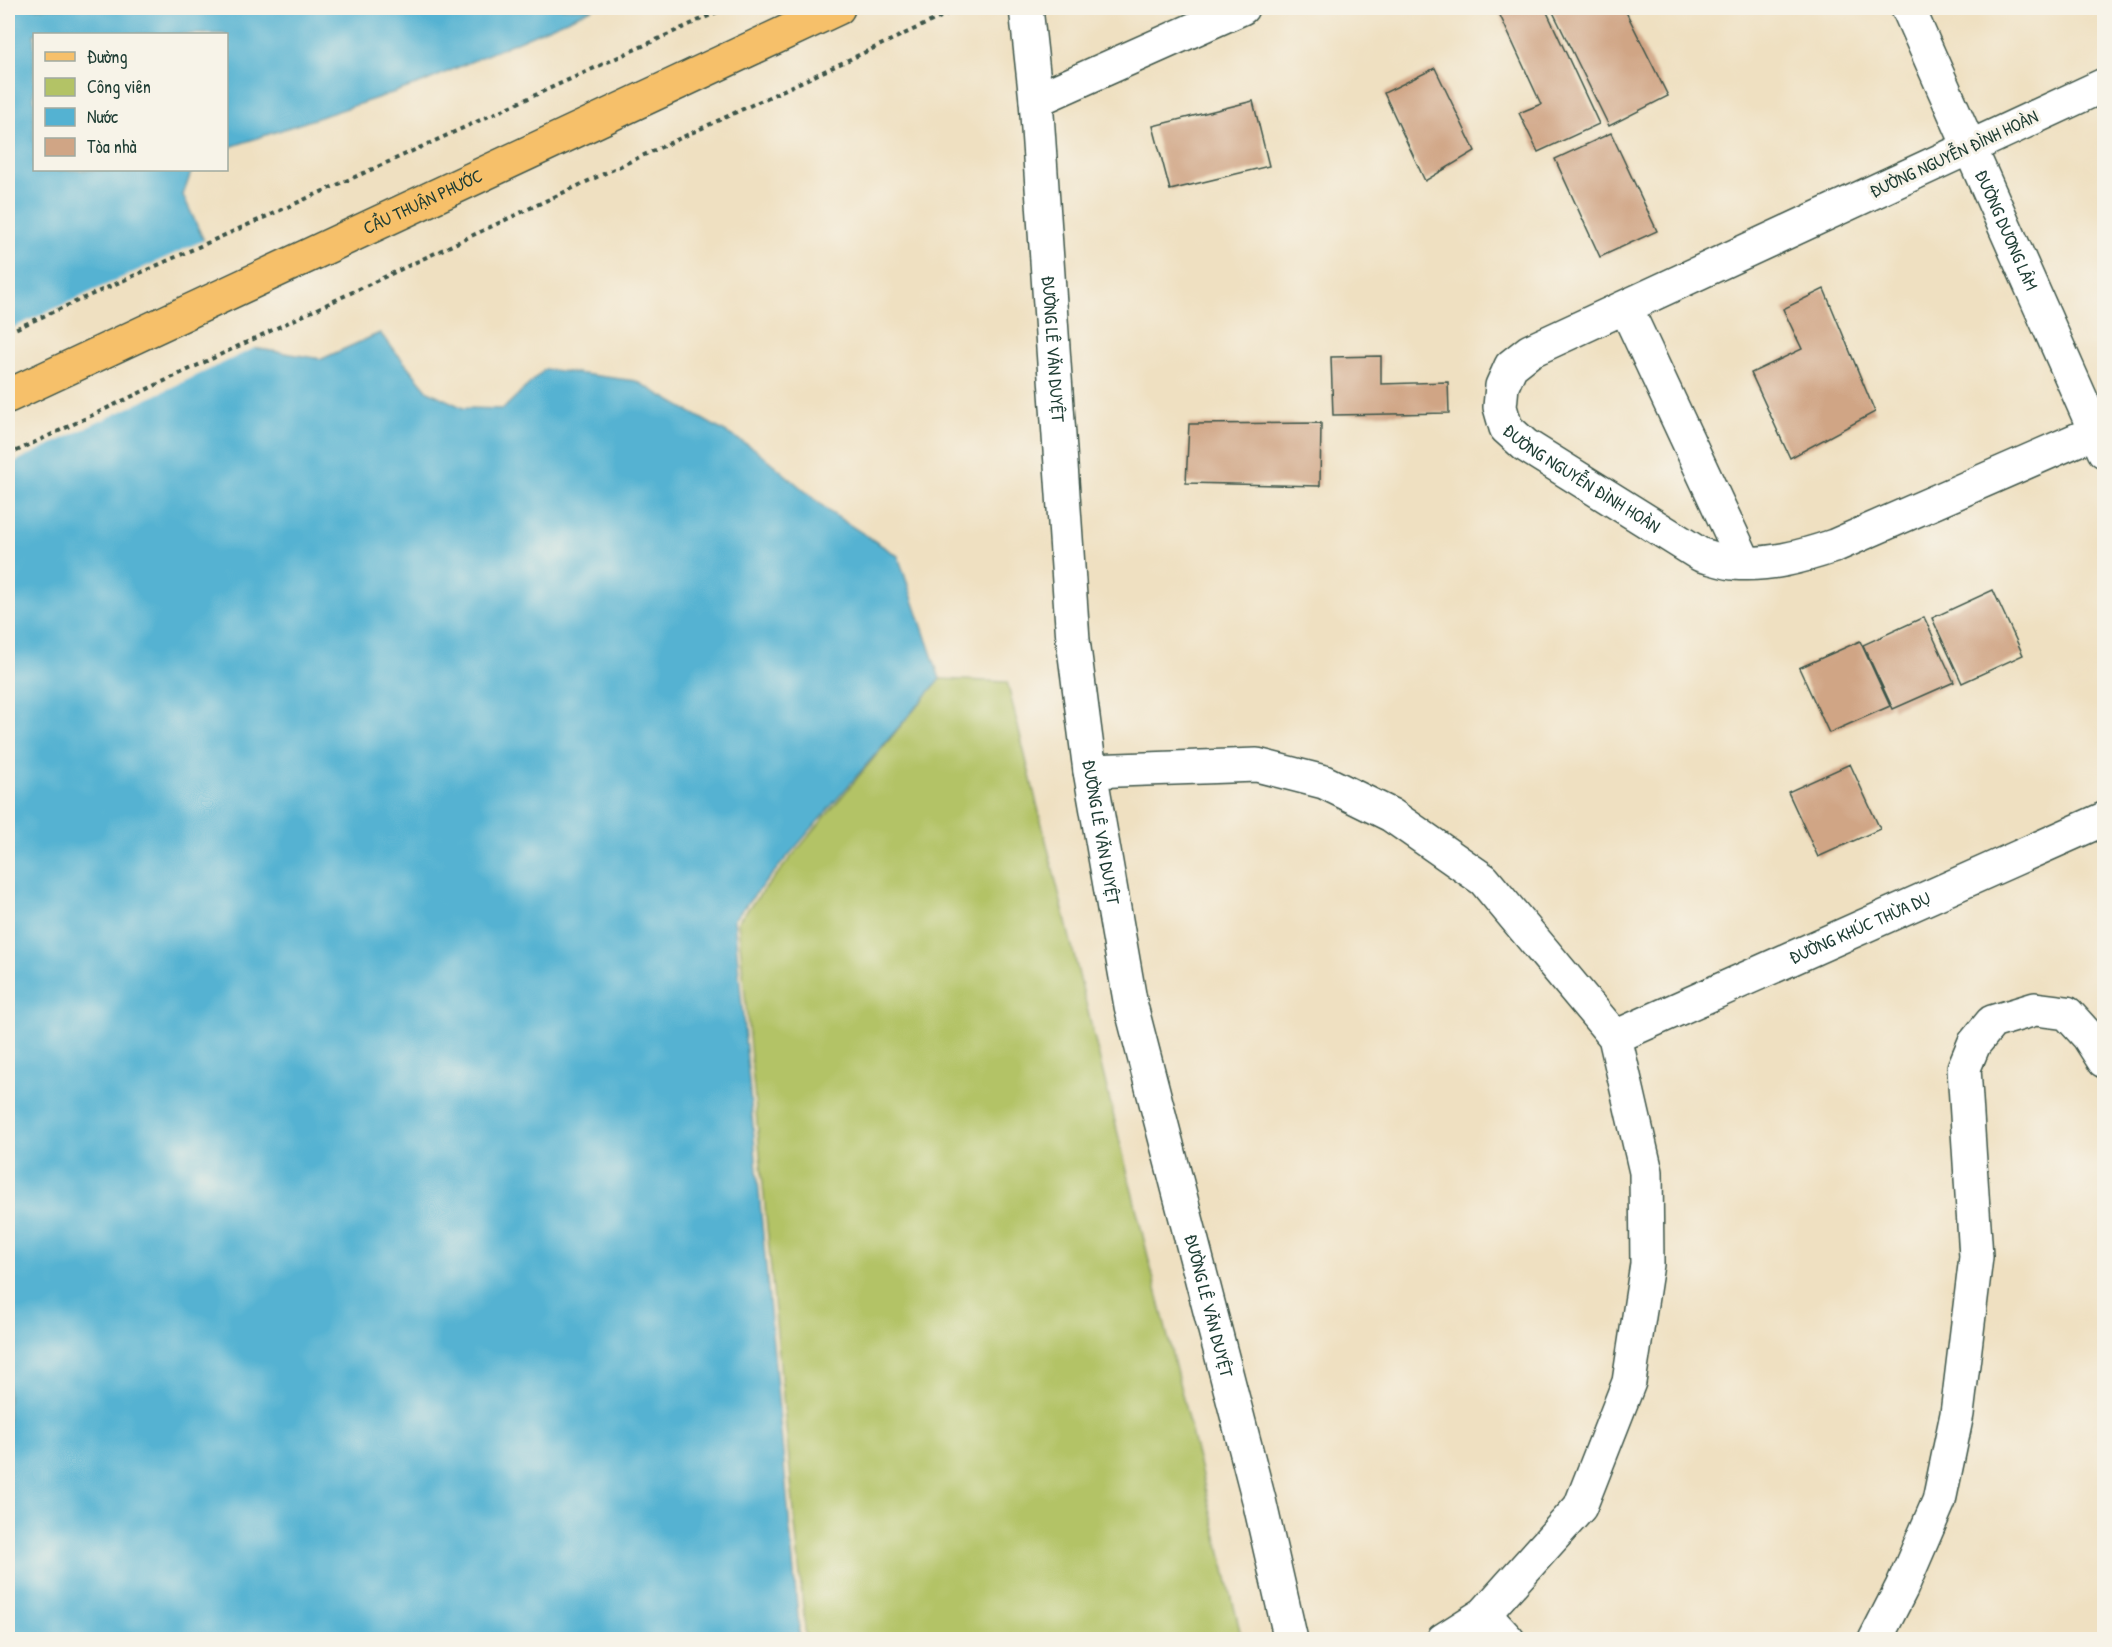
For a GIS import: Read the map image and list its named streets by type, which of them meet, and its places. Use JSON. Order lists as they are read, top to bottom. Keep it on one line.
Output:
{"streets":{"main road":["CẦU THUẬN PHƯỚC"],"street":["ĐƯỜNG NGUYỄN ĐÌNH HOÀN","ĐƯỜNG DƯƠNG LÂM","ĐƯỜNG LÊ VĂN DUYỆT","ĐƯỜNG KHÚC THỪA DỤ"]},"crossings":[["ĐƯỜNG NGUYỄN ĐÌNH HOÀN","ĐƯỜNG DƯƠNG LÂM"]],"legend":["Đường","Công viên","Nước","Tòa nhà"]}
